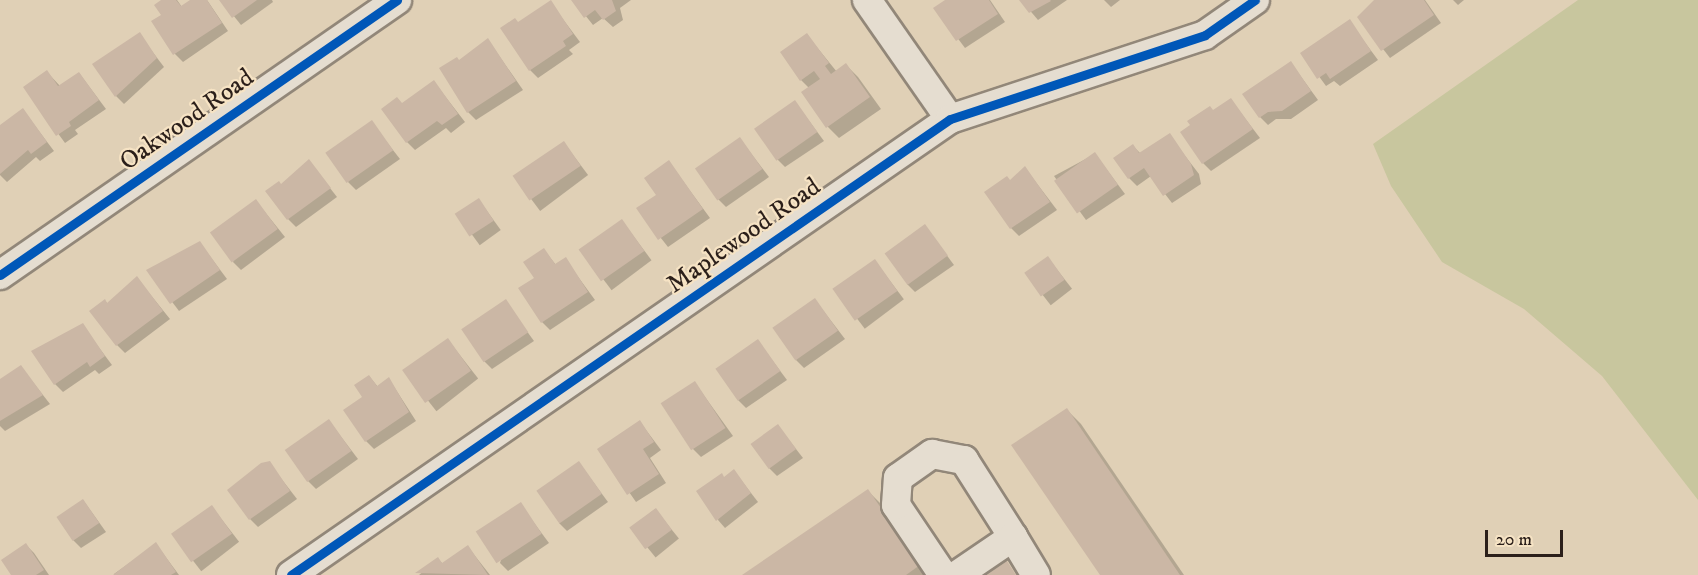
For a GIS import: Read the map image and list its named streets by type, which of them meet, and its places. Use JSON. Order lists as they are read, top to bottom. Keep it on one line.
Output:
{"streets":{"street":["Oakwood Road","Maplewood Road"]},"scale_bar":"20 m"}
